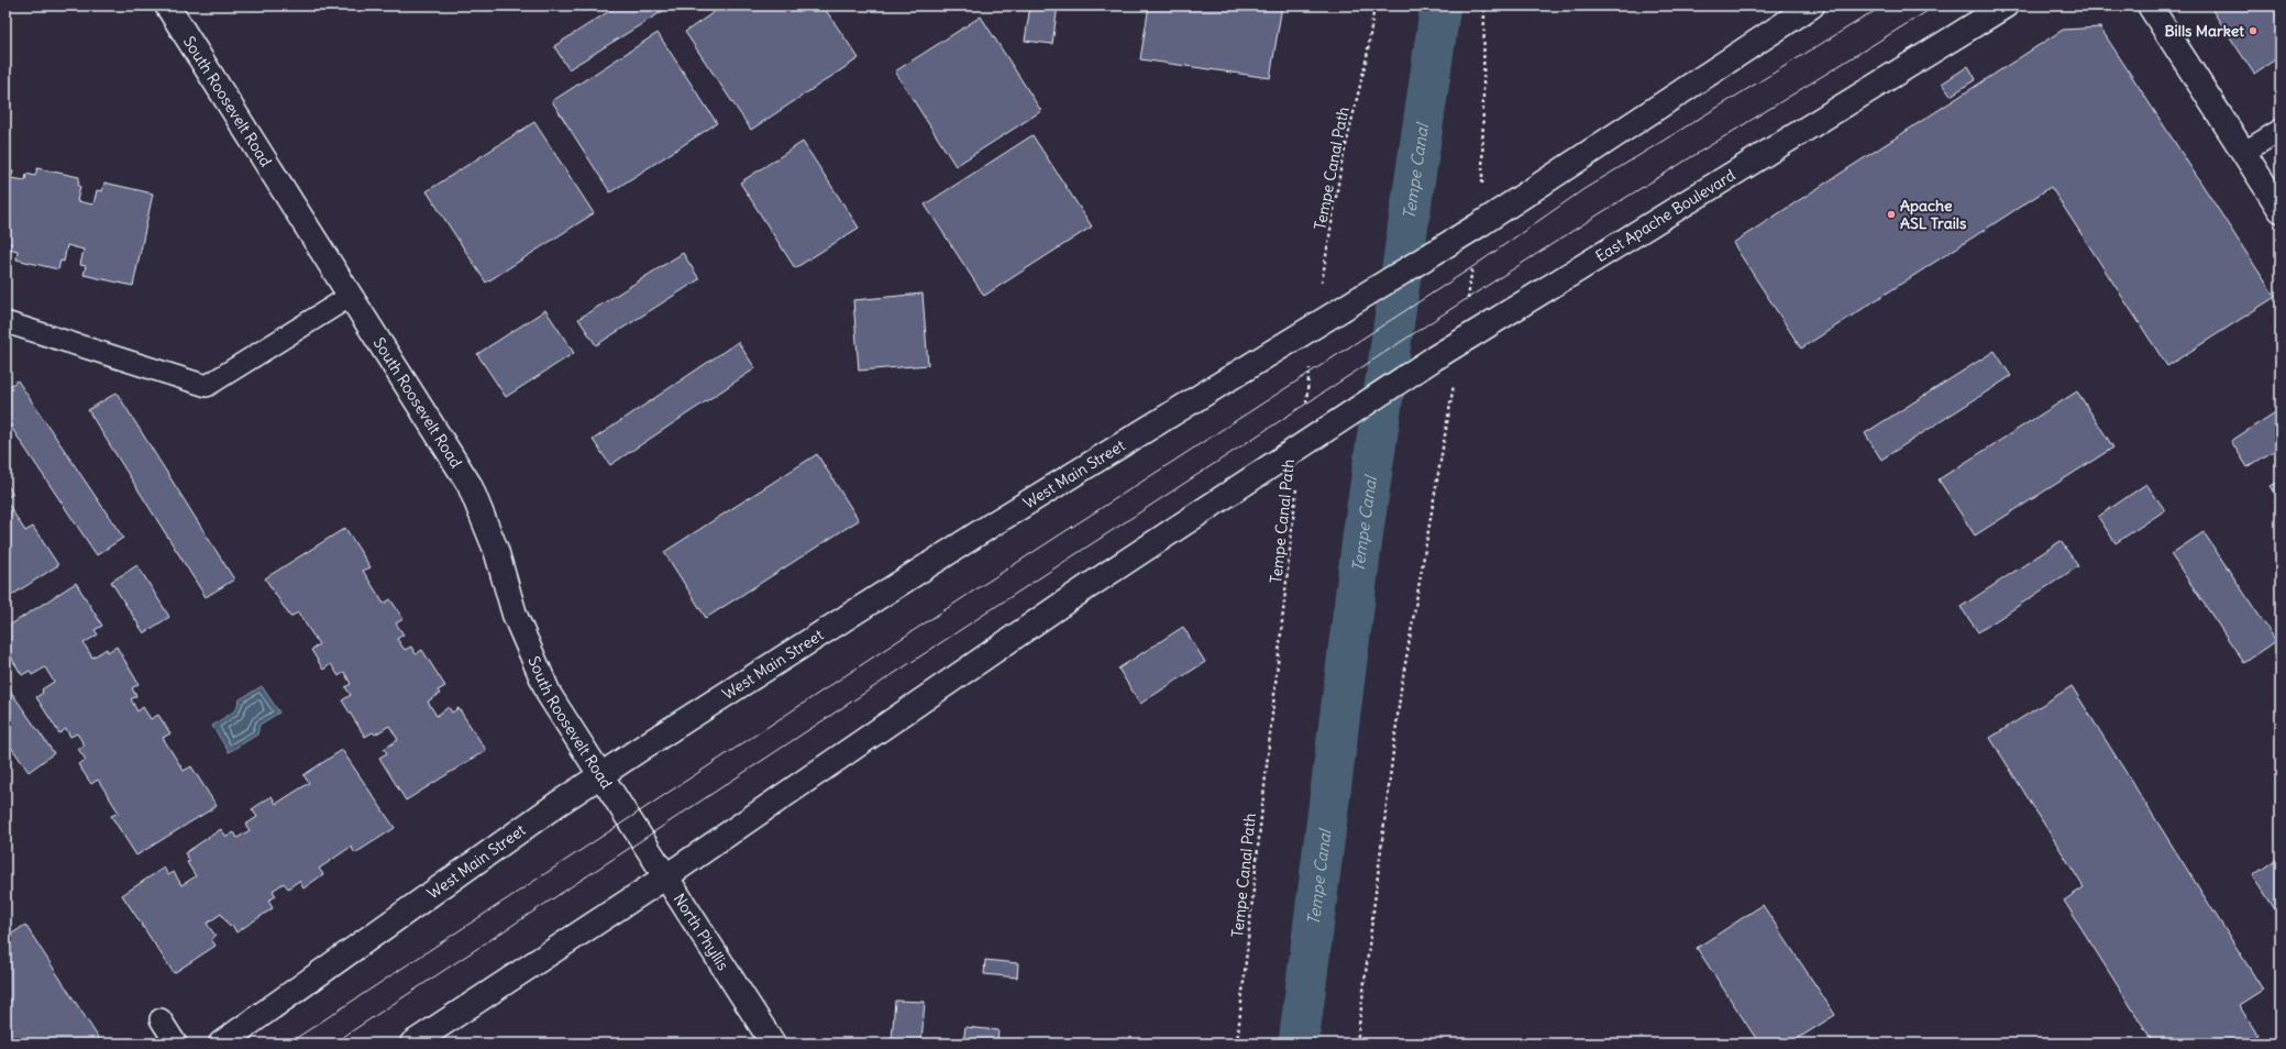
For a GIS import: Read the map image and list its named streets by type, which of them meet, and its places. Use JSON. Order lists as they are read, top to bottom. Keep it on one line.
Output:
{"streets":{"main road":["South Roosevelt Road","East Apache Boulevard","West Main Street","North Phyllis"],"path":["Tempe Canal Path"]},"crossings":[["South Roosevelt Road","West Main Street"],["South Roosevelt Road","North Phyllis"],["Tempe Canal Path","East Apache Boulevard"],["Tempe Canal Path","West Main Street"]],"water":["Tempe Canal"],"places":["Bills Market","Apache ASL Trails"]}
